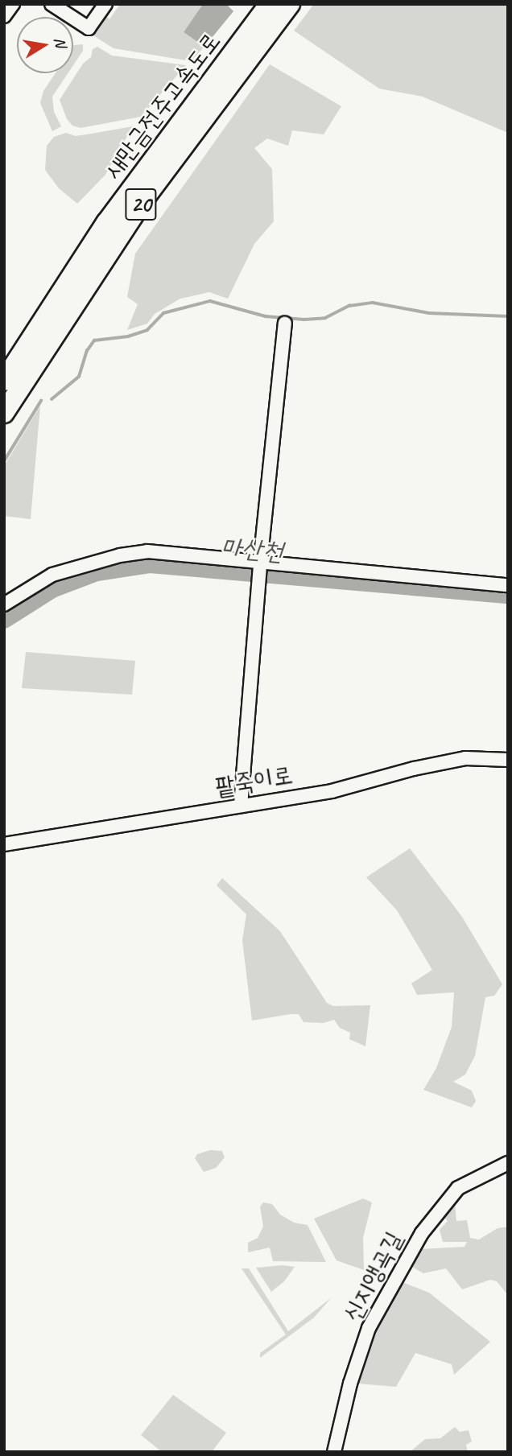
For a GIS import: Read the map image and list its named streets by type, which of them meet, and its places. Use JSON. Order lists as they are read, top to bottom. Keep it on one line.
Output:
{"streets":{"highway":["새만금전주고속도로","20"],"street":["팥죽이로","신지앵곡길"]},"water":["마산천"],"north":"right"}
